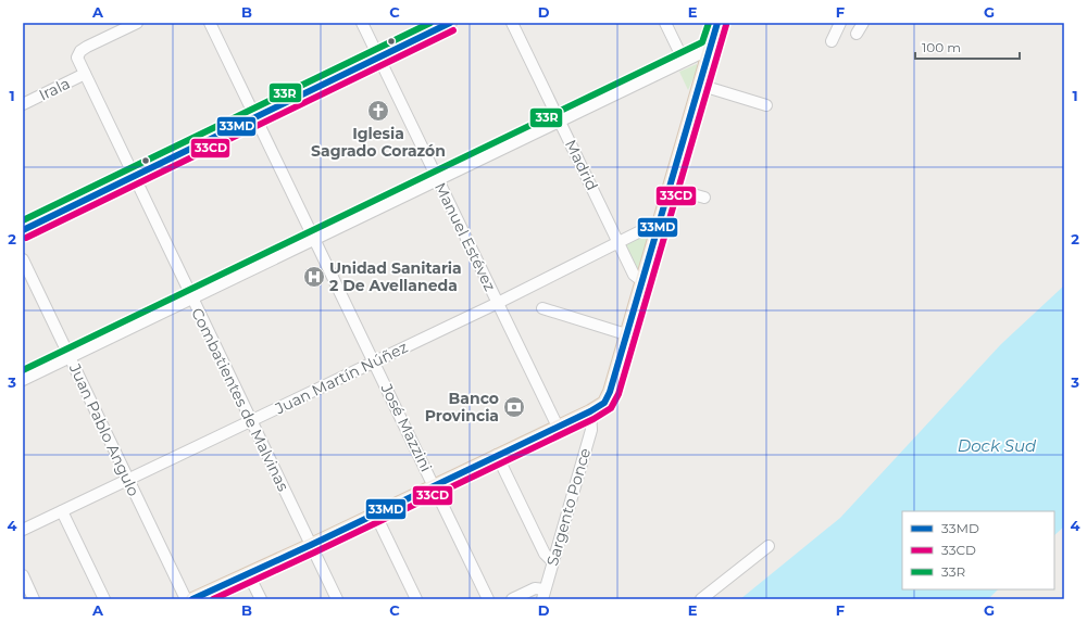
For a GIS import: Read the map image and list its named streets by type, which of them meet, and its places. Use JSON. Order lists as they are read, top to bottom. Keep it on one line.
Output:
{"streets":{"street":["Irala","Madrid","Manuel Estévez","Juan Martín Núñez","Combatientes de Malvinas","José Mazzini","Juan Pablo Angulo","Sargento Ponce"]},"crossings":[["Irala","Combatientes de Malvinas"],["Madrid","Juan Martín Núñez"],["Manuel Estévez","Juan Martín Núñez"],["Juan Martín Núñez","Combatientes de Malvinas"],["Juan Martín Núñez","José Mazzini"],["Juan Martín Núñez","Juan Pablo Angulo"]],"water":["Dock Sud"],"places":{"church":["Iglesia Sagrado Corazón"],"hospital":["Unidad Sanitaria 2 De Avellaneda"],"bank":["Banco Provincia"]},"lines":["transit line 33MD","transit line 33R","transit line 33CD"],"legend":["33MD","33CD","33R"],"scale_bar":"100 m","grid":{"columns":["A","B","C","D","E","F","G"],"rows":["1","2","3","4"]}}
